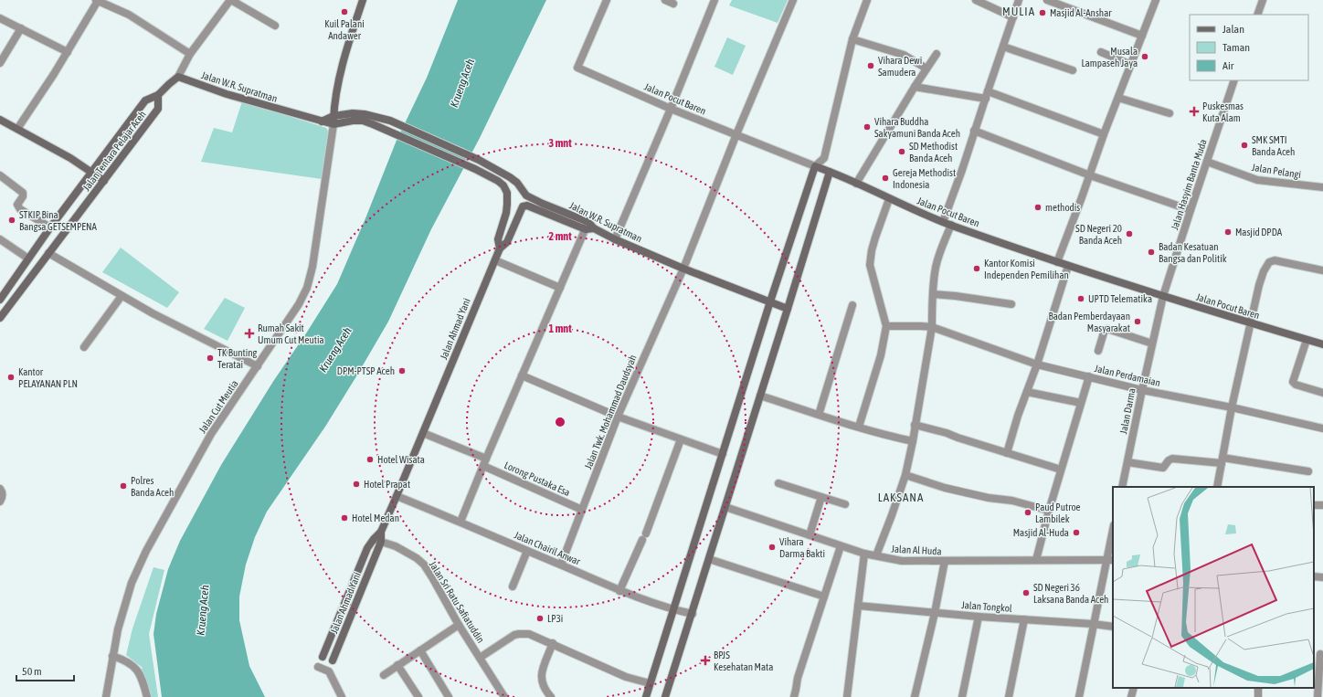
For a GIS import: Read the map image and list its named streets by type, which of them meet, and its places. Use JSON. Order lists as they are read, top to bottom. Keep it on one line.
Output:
{"streets":{"main road":["Jalan W.R. Supratman","Jalan Pocut Baren","Jalan Tentara Pelajar Aceh","Jalan Ahmad Yani"],"street":["Jalan Pelangi","Jalan Hasyim Banta Muda","Jalan Perdamaian","Jalan Cut Meutia","Jalan Darma","Jalan Twk. Mohammad Daudsyah","Lorong Pustaka Esa","Jalan Chairil Anwar","Jalan Al Huda","Jalan Sri Ratu Safiatuddin","Jalan Tongkol"]},"crossings":[["Jalan W.R. Supratman","Jalan Ahmad Yani"],["Jalan W.R. Supratman","Jalan Cut Meutia"],["Jalan W.R. Supratman","Jalan Twk. Mohammad Daudsyah"],["Jalan Pocut Baren","Jalan Hasyim Banta Muda"],["Jalan Pocut Baren","Jalan Darma"],["Jalan Pocut Baren","Jalan Twk. Mohammad Daudsyah"],["Jalan Pelangi","Jalan Hasyim Banta Muda"],["Jalan Hasyim Banta Muda","Jalan Darma"],["Jalan Ahmad Yani","Jalan Chairil Anwar"],["Jalan Ahmad Yani","Jalan Sri Ratu Safiatuddin"],["Jalan Perdamaian","Jalan Darma"],["Jalan Twk. Mohammad Daudsyah","Lorong Pustaka Esa"],["Jalan Twk. Mohammad Daudsyah","Jalan Chairil Anwar"]],"districts":["MULIA","LAKSANA"],"water":["Krueng Aceh"],"places":{"other":["Kuil Palani Andawer","Masjid Al-Anshar","Musala Lampaseh Jaya","Vihara Dewi Samudera","Vihara Buddha Sakyamuni Banda Aceh","SMK SMTI Banda Aceh","SD Methodist Banda Aceh","Gereja Methodist Indonesia","methodis","STKIP Bina Bangsa GETSEMPENA","Masjid DPDA","SD Negeri 20 Banda Aceh","Badan Kesatuan Bangsa dan Politik","Kantor Komisi Independen Pemilihan","UPTD Telematika","Badan Pemberdayaan Masyarakat","TK Bunting Teratai","DPM-PTSP Aceh","Kantor PELAYANAN PLN","Hotel Wisata","Hotel Prapat","Polres Banda Aceh","Paud Putroe Lambilek","Hotel Medan","Masjid Al-Huda","Vihara Darma Bakti","SD Negeri 36 Laksana Banda Aceh","LP3i"],"health":["Puskesmas Kuta Alam","Rumah Sakit Umum Cut Meutia","BPJS Kesehatan Mata"]},"legend":["Jalan","Taman","Air"],"scale_bar":"50 m","rings":["3 mnt","2 mnt","1 mnt"]}
